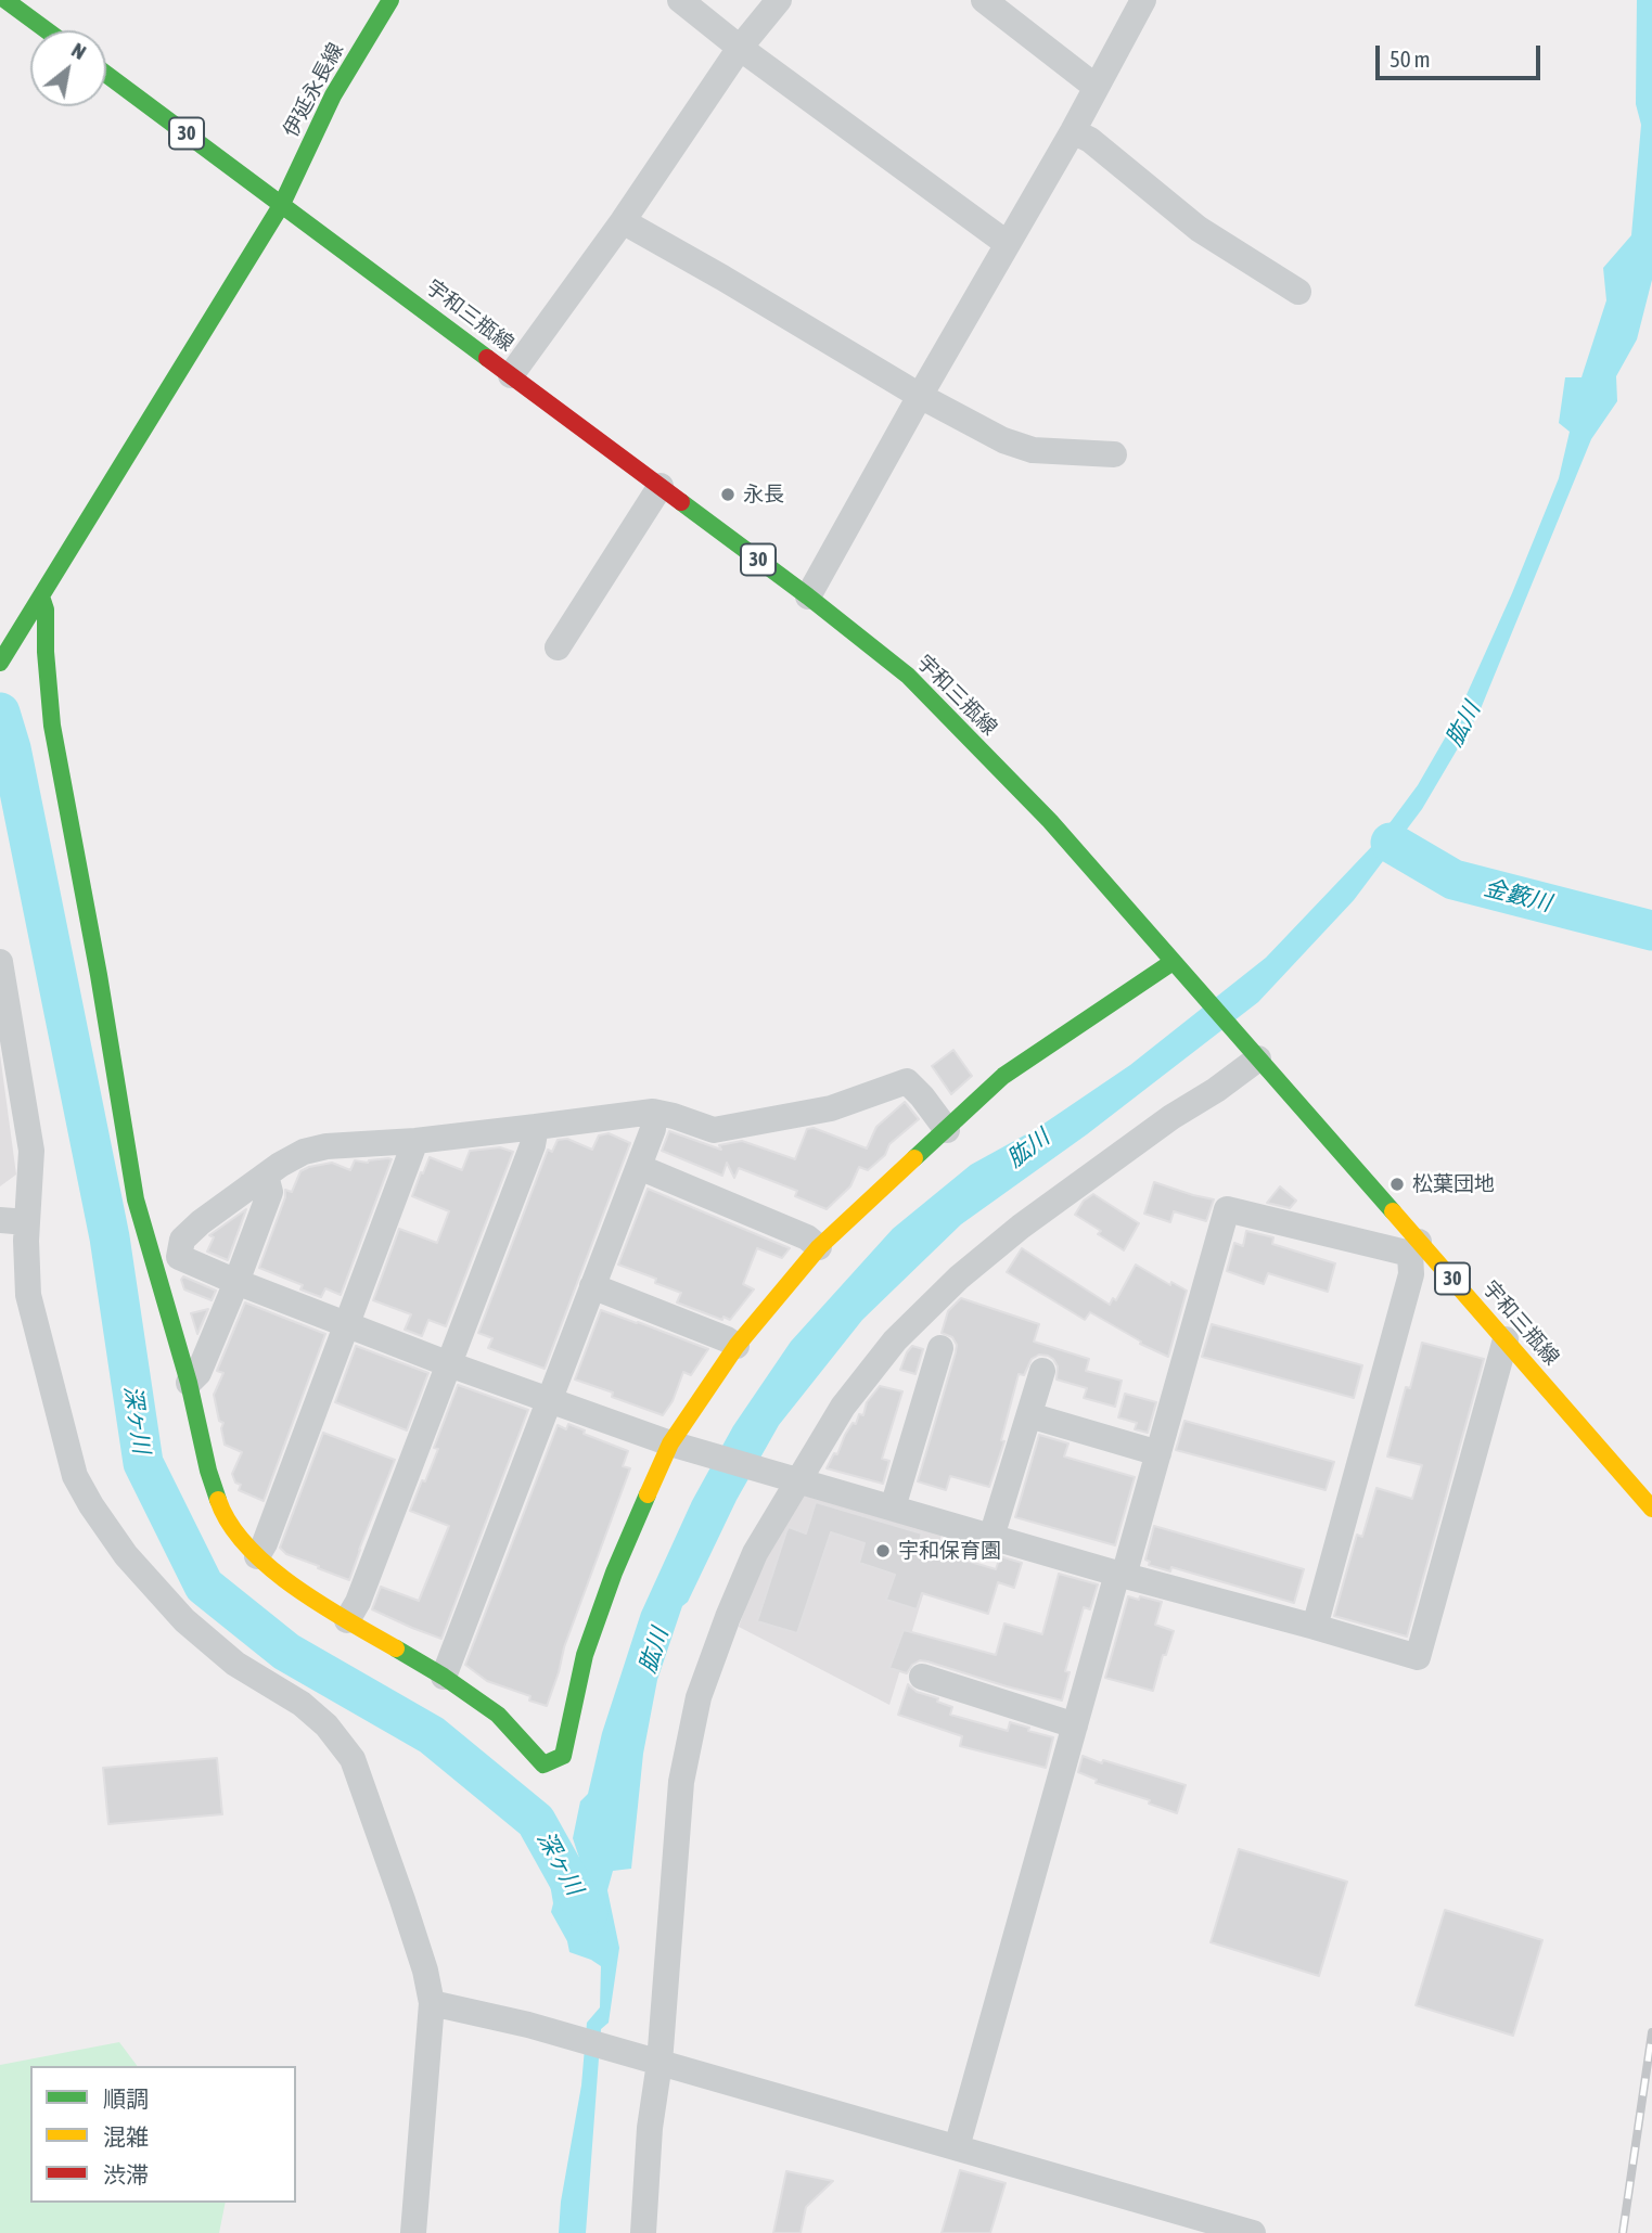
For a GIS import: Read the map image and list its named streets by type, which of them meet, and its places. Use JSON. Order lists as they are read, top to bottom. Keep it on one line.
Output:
{"streets":{"street":["伊延永長線","30","宇和三瓶線"]},"crossings":[["伊延永長線","宇和三瓶線"]],"water":["肱川","金籔川","深ヶ川"],"places":["永長","松葉団地","宇和保育園"],"legend":["順調","混雑","渋滞"],"scale_bar":"50 m","north":"top right"}
